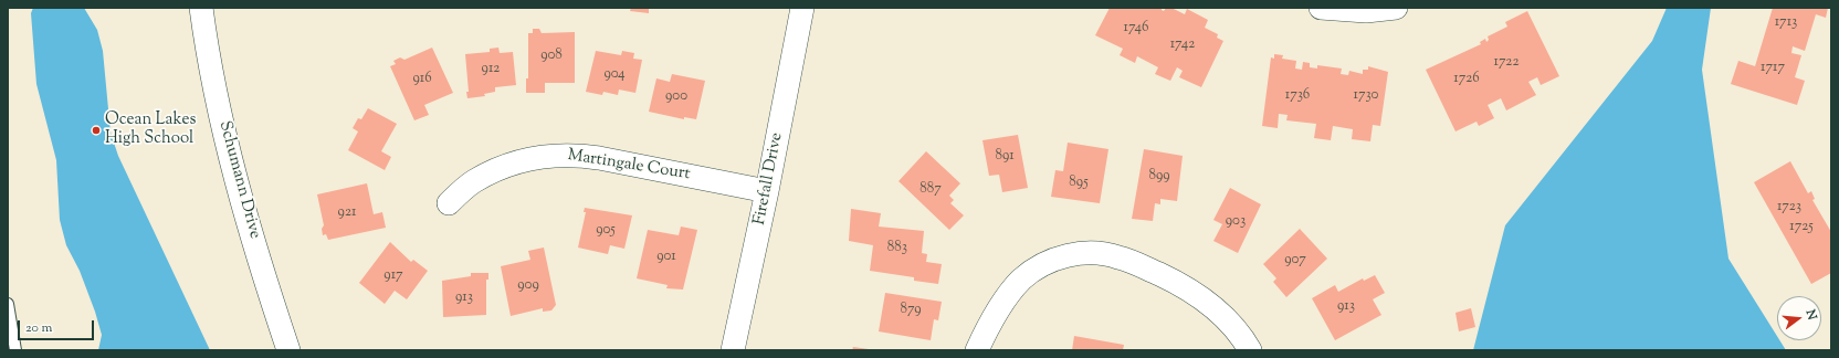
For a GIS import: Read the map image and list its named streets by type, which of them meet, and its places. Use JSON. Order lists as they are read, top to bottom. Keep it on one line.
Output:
{"streets":{"street":["Martingale Court","Firefall Drive","Schumann Drive"]},"crossings":[["Martingale Court","Firefall Drive"]],"places":["Ocean Lakes High School"],"house_numbers":["1713","1746","1742","908","1722","1717","912","904","916","1726","1736","1730","900","891","899","895","887","1723","921","903","1725","905","883","901","907","917","909","913","913","879"],"scale_bar":"20 m","north":"right"}
